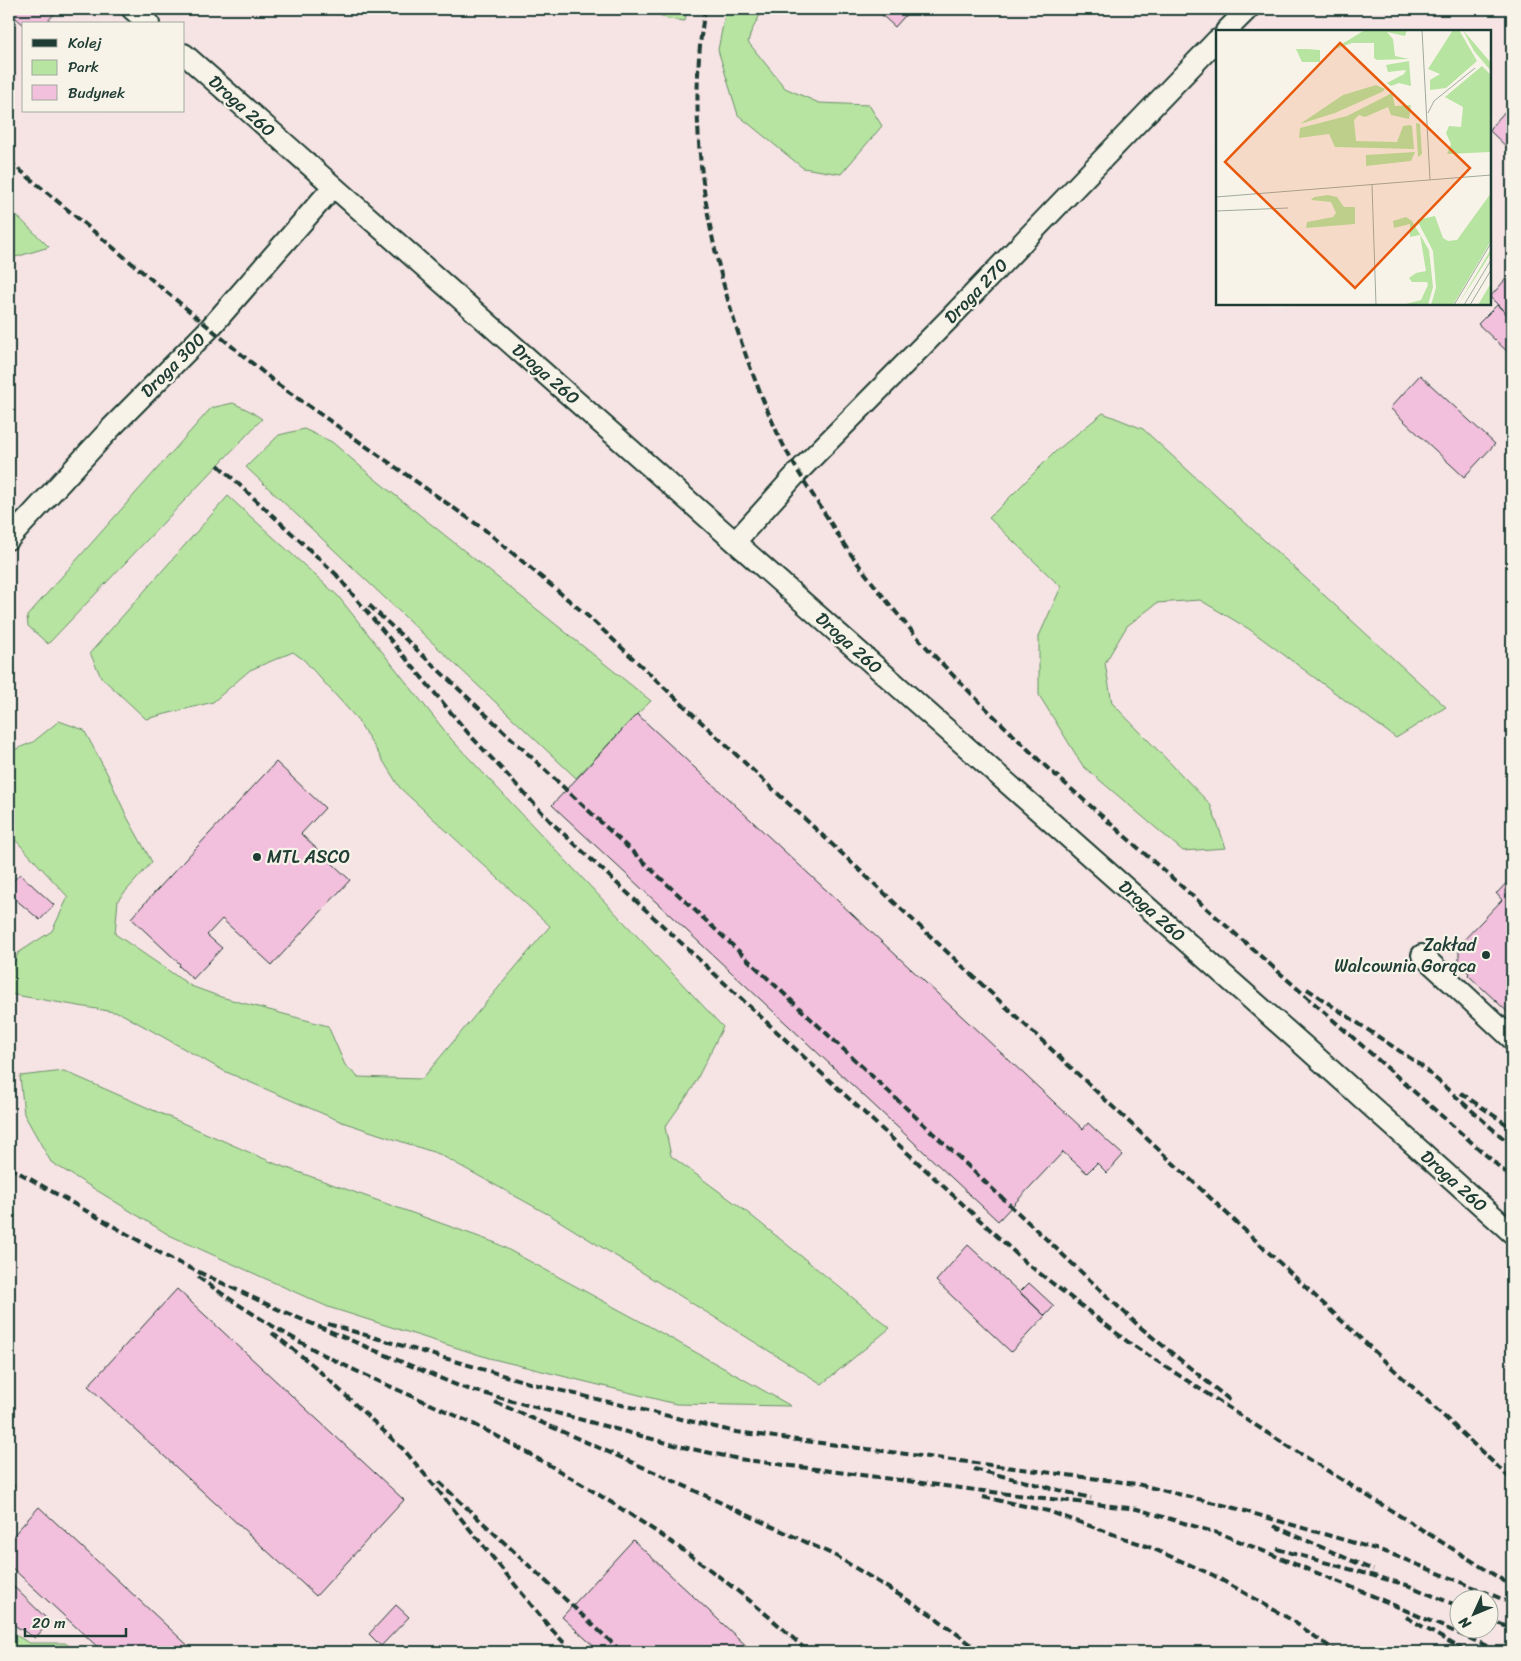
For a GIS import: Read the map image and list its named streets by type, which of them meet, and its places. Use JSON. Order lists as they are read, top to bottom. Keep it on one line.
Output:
{"streets":{"lane":["Droga 260","Droga 270","Droga 300"]},"crossings":[["Droga 260","Droga 270"],["Droga 260","Droga 300"]],"places":["MTL ASCO","Zakład Walcownia Gorąca"],"legend":["Kolej","Park","Budynek"],"scale_bar":"20 m","north":"bottom left"}
